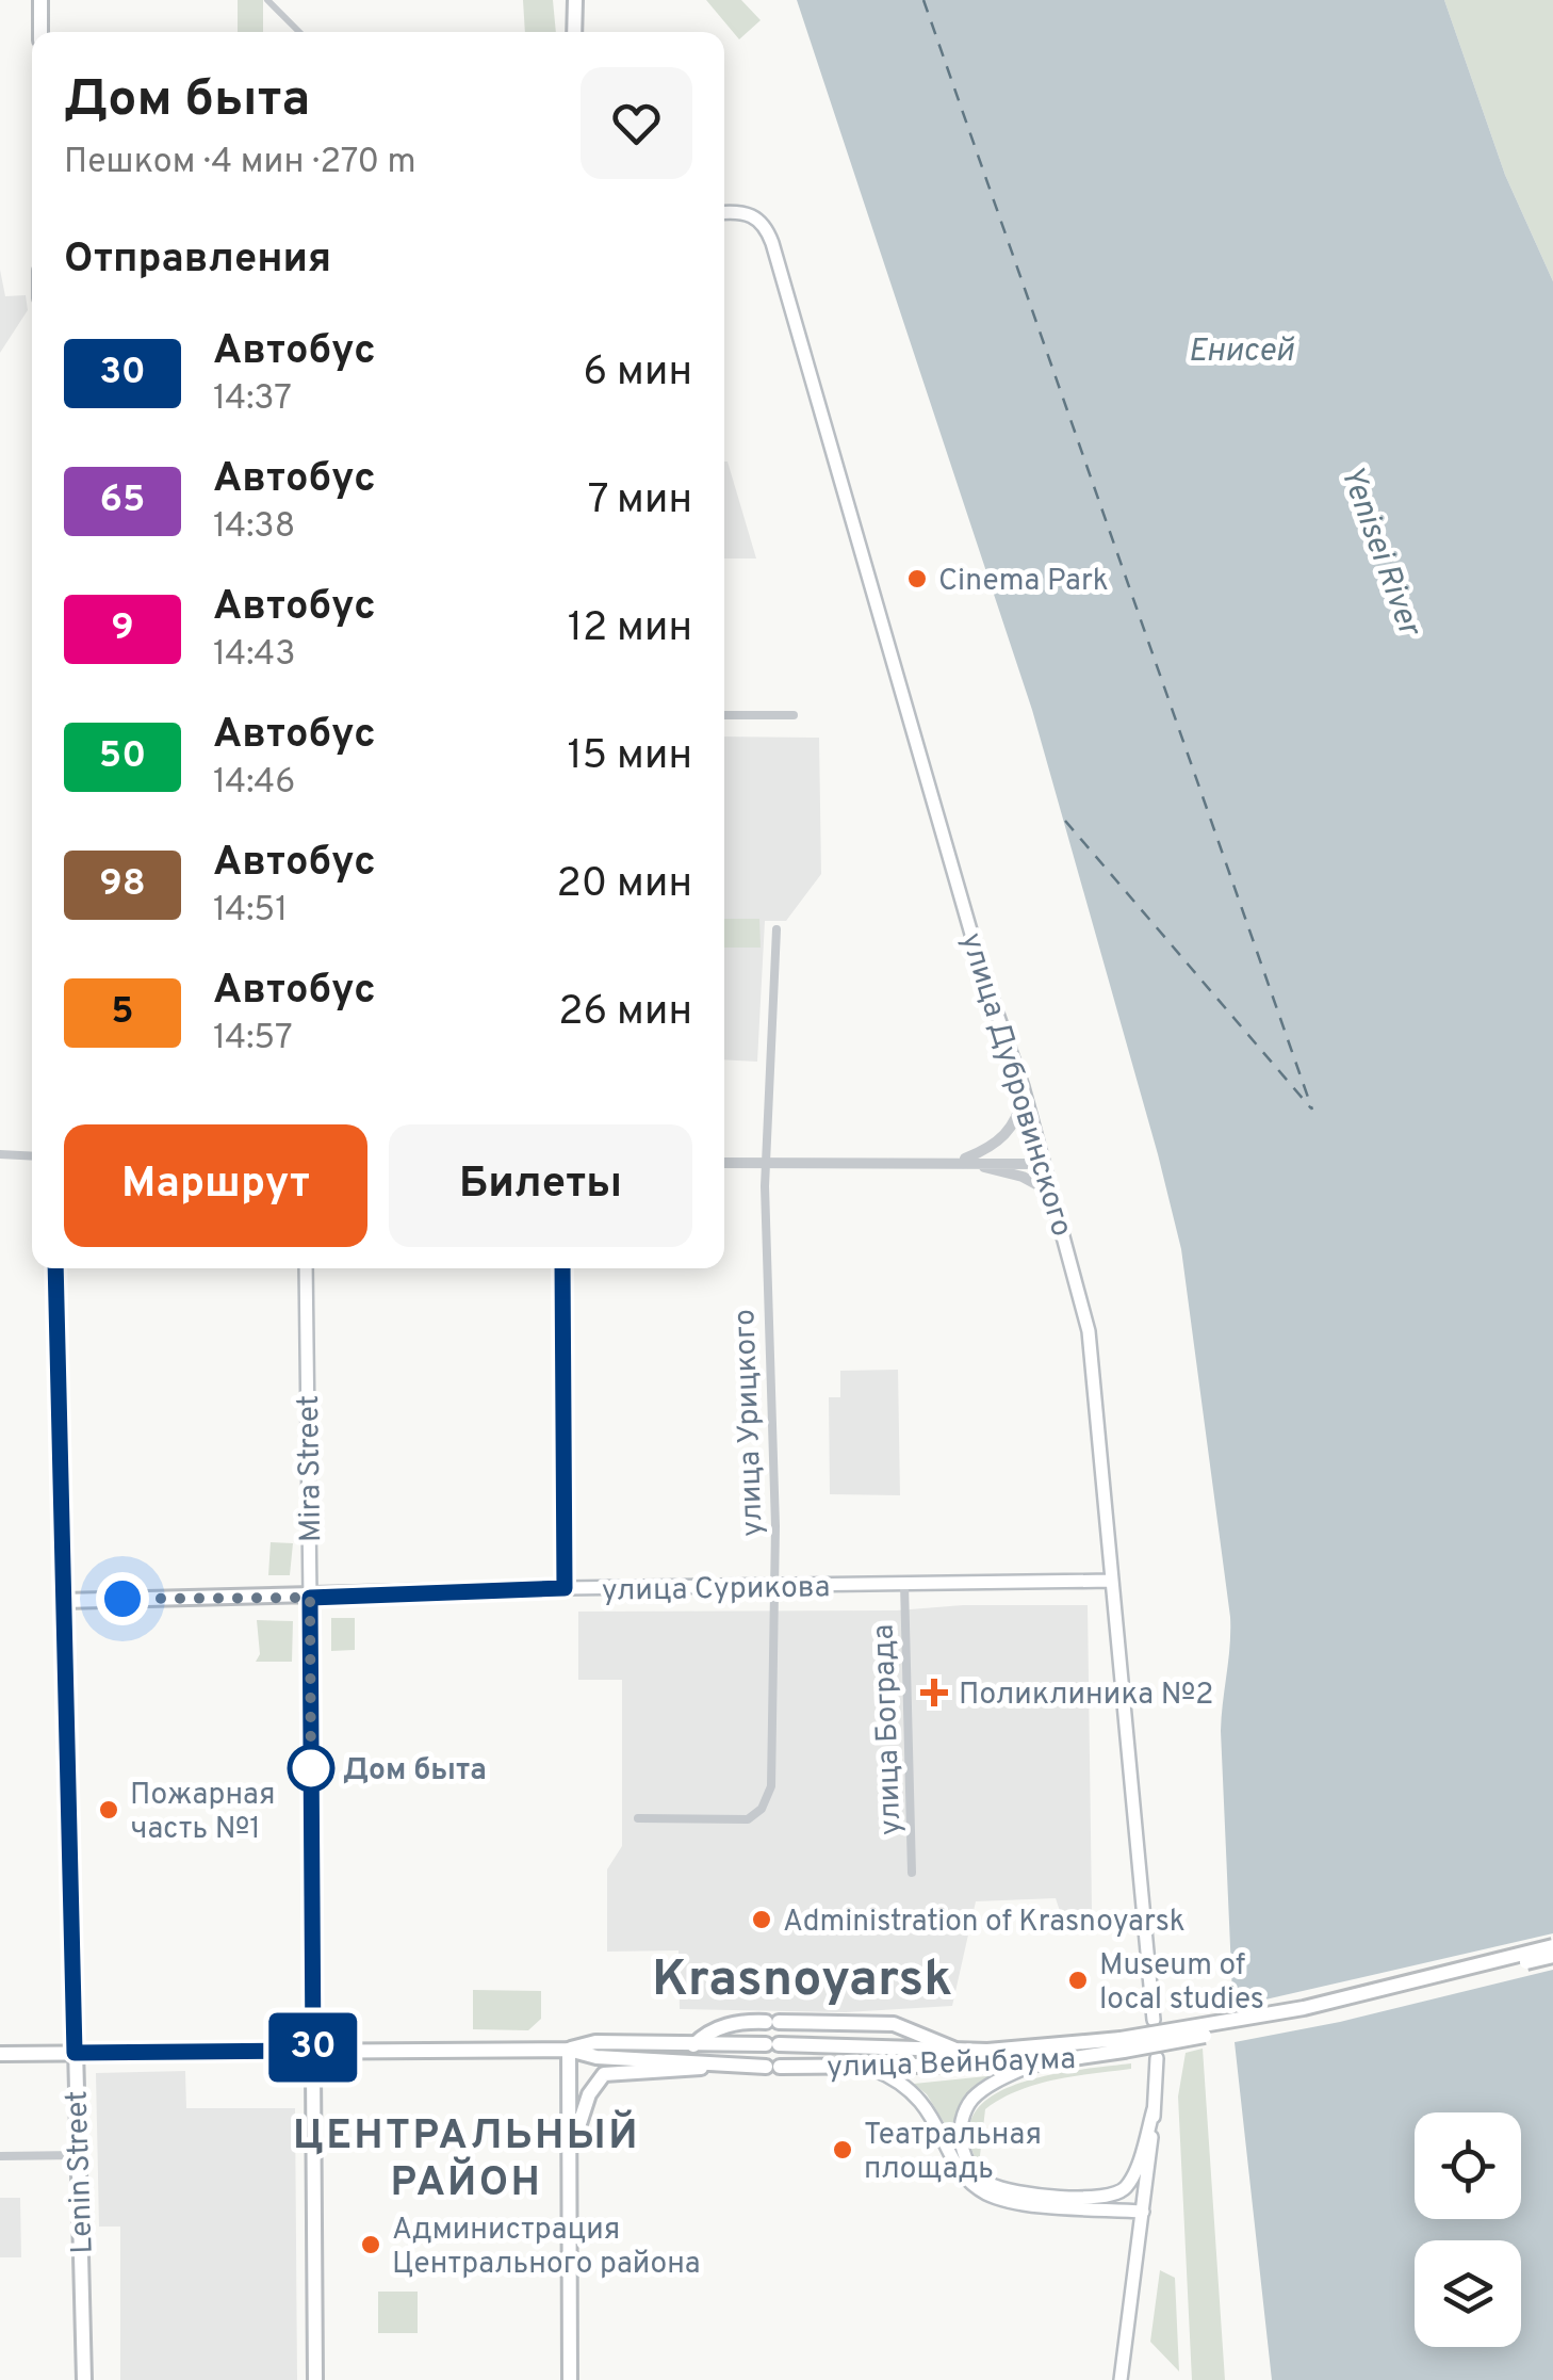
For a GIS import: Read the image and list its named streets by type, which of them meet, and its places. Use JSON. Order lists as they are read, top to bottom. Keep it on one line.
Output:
{"streets":{"main road":["улица Дубровинского","Mira Street","улица Сурикова","улица Вейнбаума","Lenin Street"],"street":["улица Урицкого","улица Бограда"]},"crossings":[["улица Дубровинского","улица Сурикова"],["улица Урицкого","улица Сурикова"],["Mira Street","улица Сурикова"],["Mira Street","улица Вейнбаума"],["улица Сурикова","улица Бограда"],["улица Сурикова","Lenin Street"],["улица Вейнбаума","Lenin Street"]],"districts":["Krasnoyarsk","ЦЕНТРАЛЬНЫЙ РАЙОН"],"water":["Енисей","Yenisei River"],"places":{"other":["Cinema Park","Дом быта","Пожарная часть №1","Administration of Krasnoyarsk","Museum of local studies","Театральная площадь","Администрация Центрального района"],"health":["Поликлиника №2"]},"lines":["bus line 30"],"page":{"on_map":"30","heading":[["Дом быта","Пешком · 4 мин · 270 m"],"Отправления"],"list":[{"mark":"30","name":"Автобус","note":"14:37","value":"6 мин"},{"mark":"65","name":"Автобус","note":"14:38","value":"7 мин"},{"mark":"9","name":"Автобус","note":"14:43","value":"12 мин"},{"mark":"50","name":"Автобус","note":"14:46","value":"15 мин"},{"mark":"98","name":"Автобус","note":"14:51","value":"20 мин"},{"mark":"5","name":"Автобус","note":"14:57","value":"26 мин"}],"buttons":["Маршрут","Билеты"]}}
